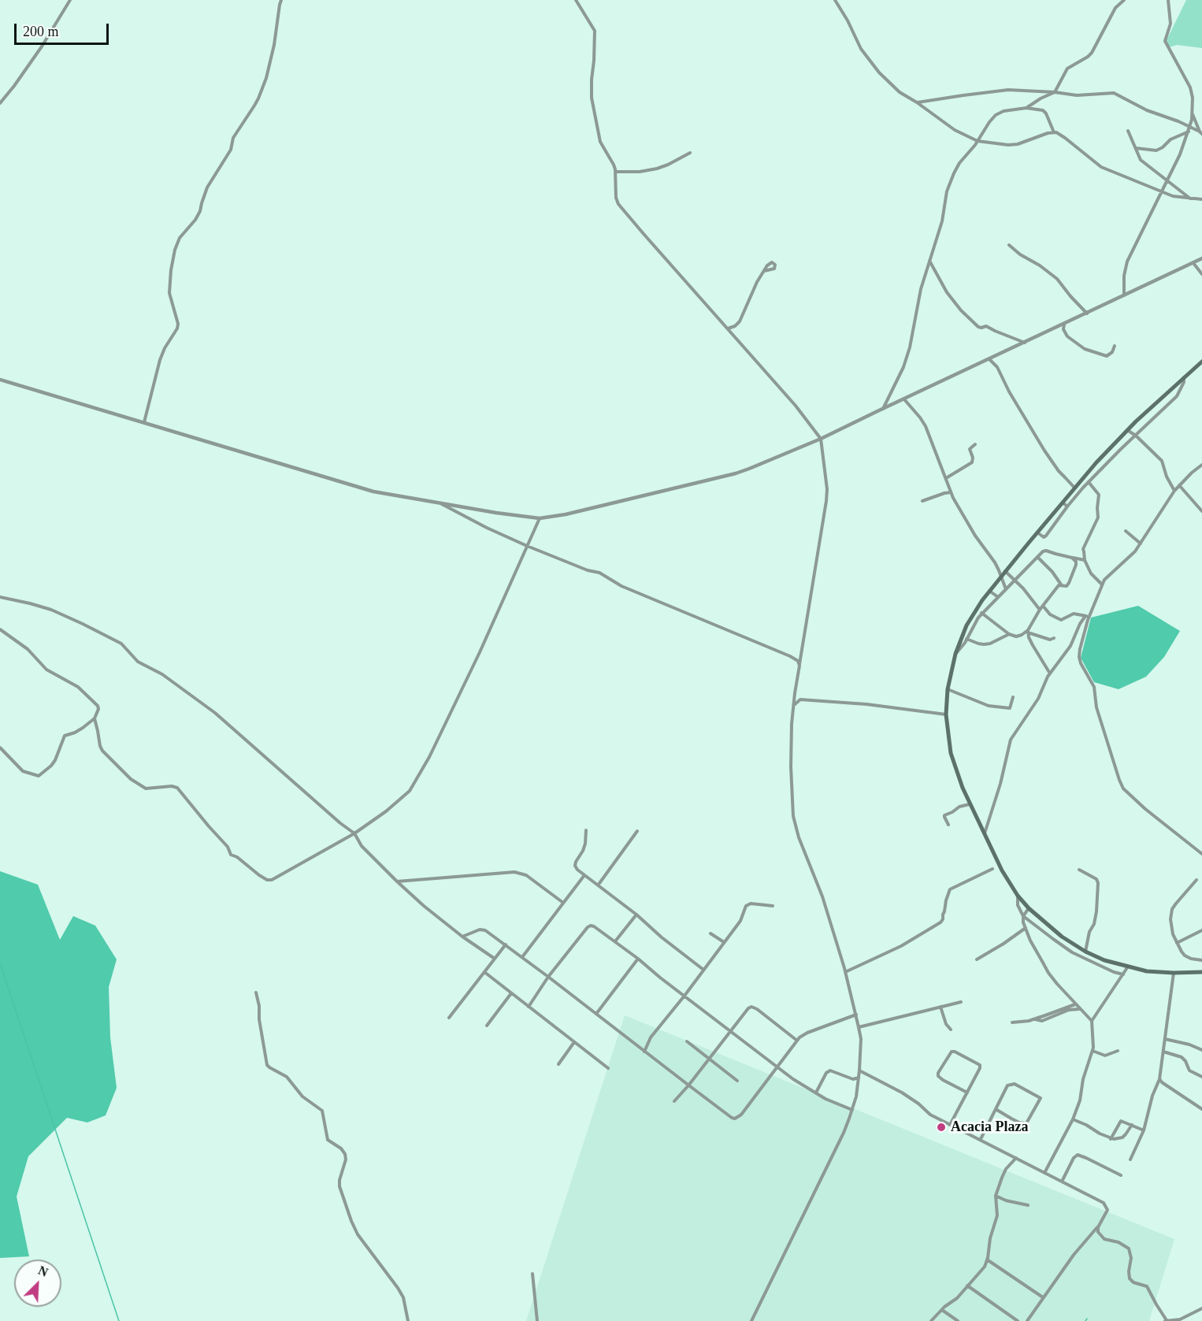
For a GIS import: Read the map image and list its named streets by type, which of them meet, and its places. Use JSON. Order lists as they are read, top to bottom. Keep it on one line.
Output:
{"places":["Acacia Plaza"],"scale_bar":"200 m","north":"top right"}
